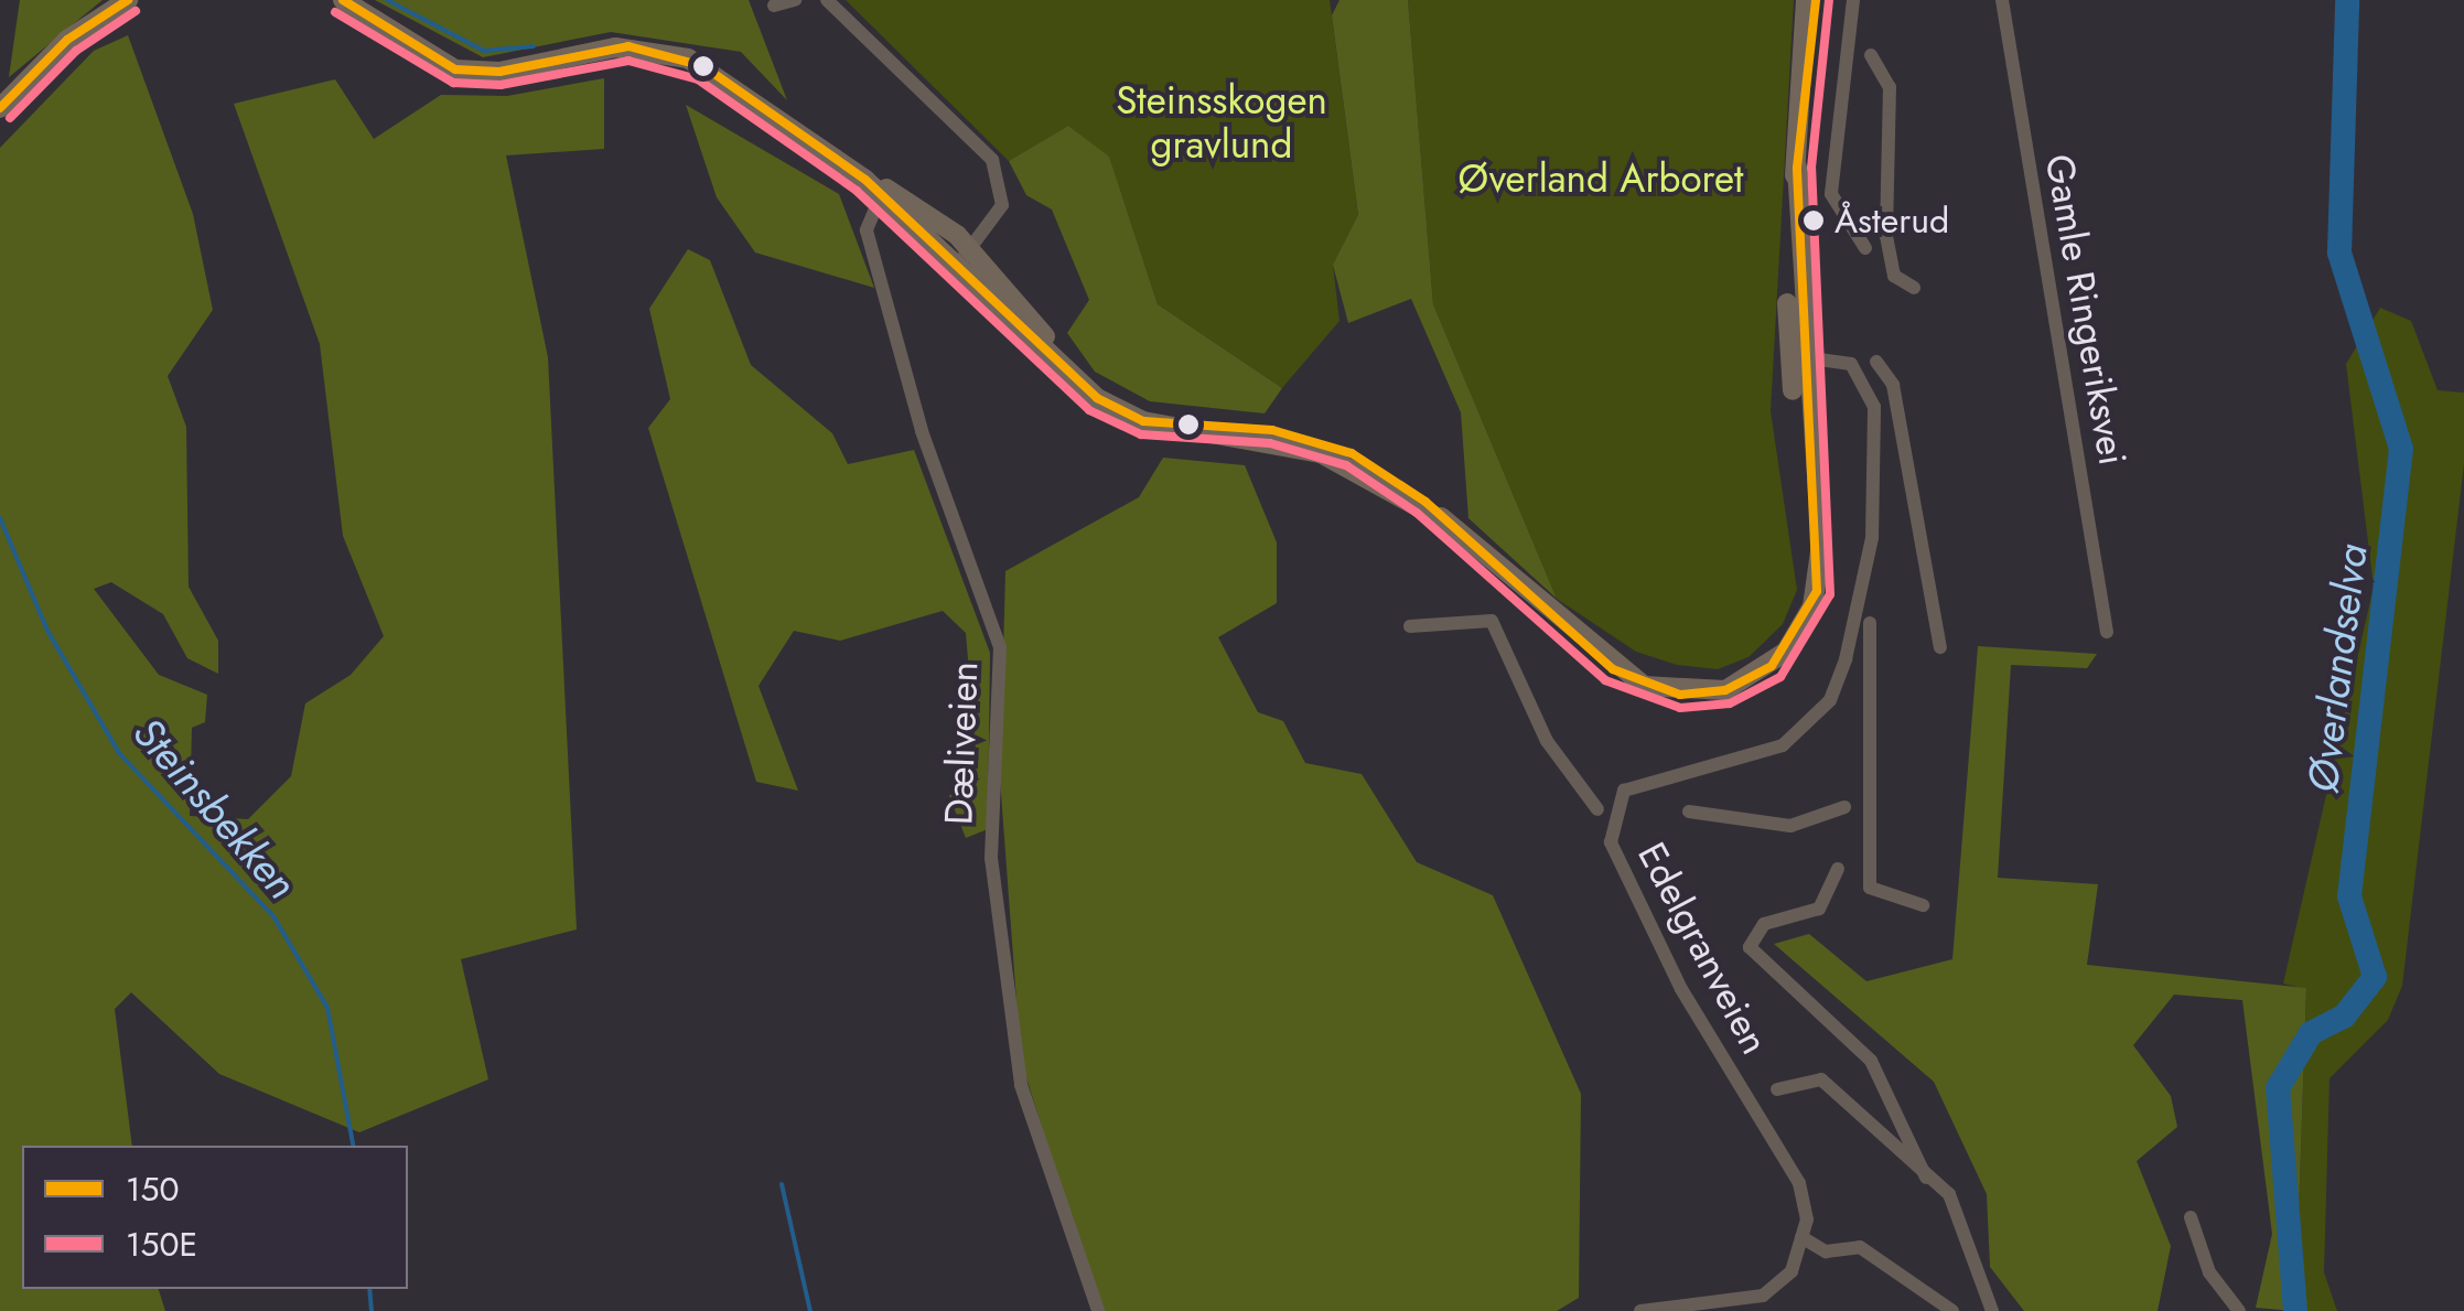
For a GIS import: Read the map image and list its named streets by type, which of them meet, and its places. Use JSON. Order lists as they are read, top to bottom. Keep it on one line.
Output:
{"streets":{"street":["Gamle Ringeriksvei","Dæliveien","Edelgranveien"]},"water":["Øverlandselva","Steinsbekken"],"parks":["Steinsskogen gravlund","Øverland Arboret"],"places":["Åsterud"],"lines":["transit line 150","transit line 150E"],"legend":["150","150E"]}
